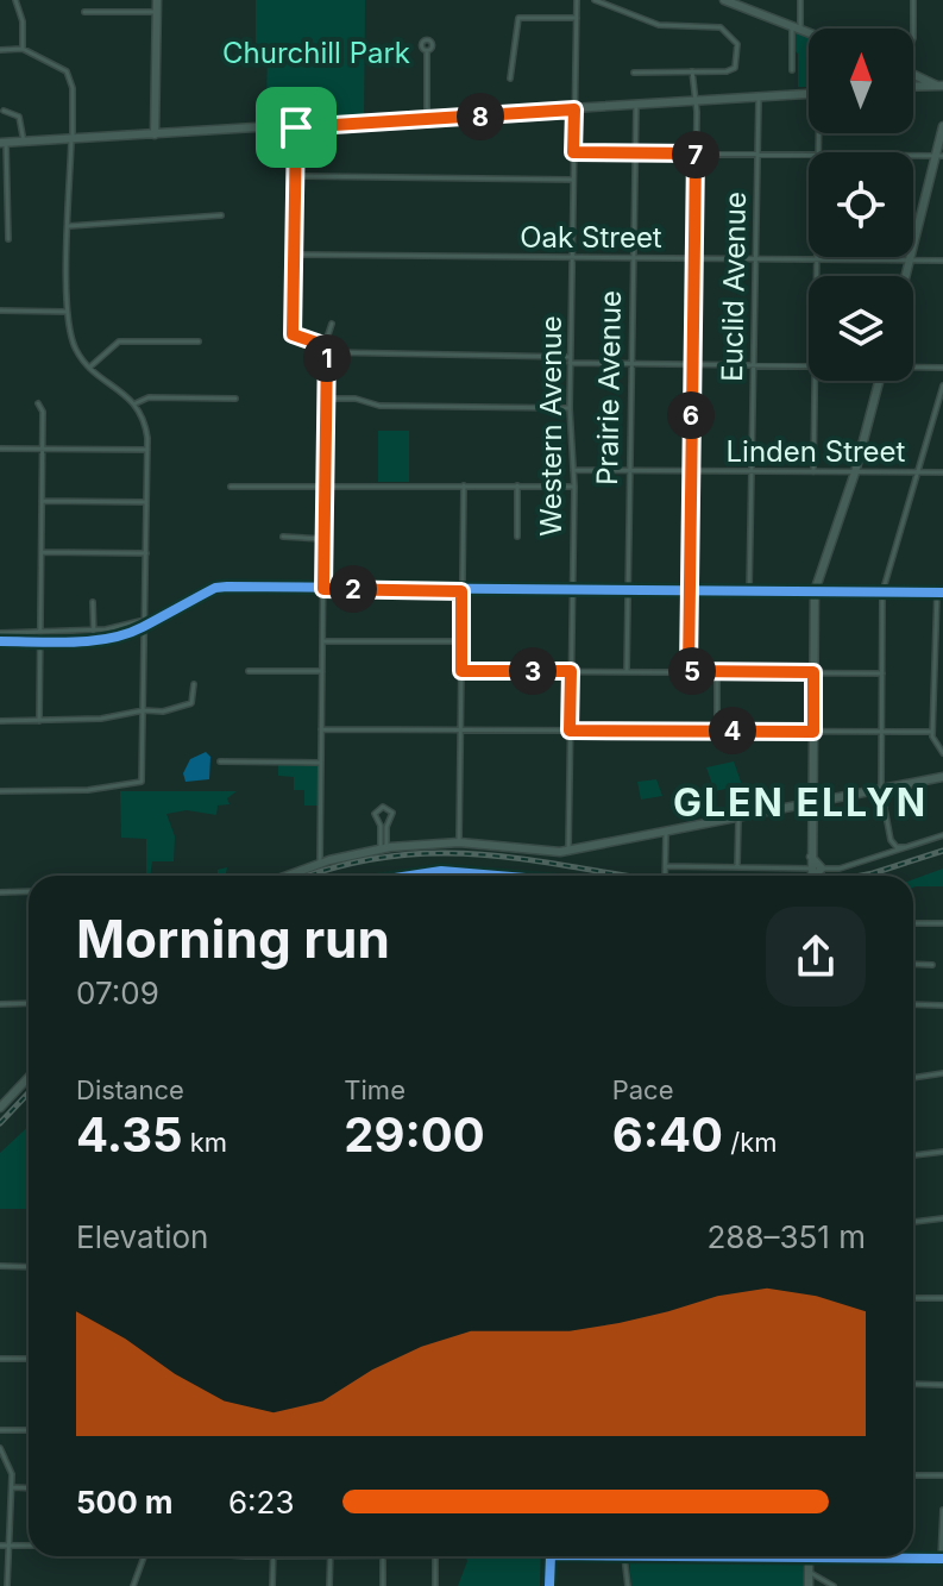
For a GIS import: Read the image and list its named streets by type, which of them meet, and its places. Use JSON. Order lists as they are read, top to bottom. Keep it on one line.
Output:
{"streets":{"street":["Oak Street","Euclid Avenue","Prairie Avenue","Western Avenue","Linden Street"]},"crossings":[["Oak Street","Euclid Avenue"],["Oak Street","Prairie Avenue"],["Oak Street","Western Avenue"],["Euclid Avenue","Linden Street"],["Prairie Avenue","Linden Street"],["Western Avenue","Linden Street"]],"districts":["GLEN ELLYN"],"parks":["Churchill Park"],"north":"top","page":{"pins":["8","7","1","6","2","3","5","4"],"heading":["Morning run","07:09"],"stats":[["Distance","4.35 km"],["Time","29:00"],["Pace","6:40 /km"]],"chart":["Elevation","288–351 m"],"list":[{"name":"500 m","note":"6:23"}]}}
